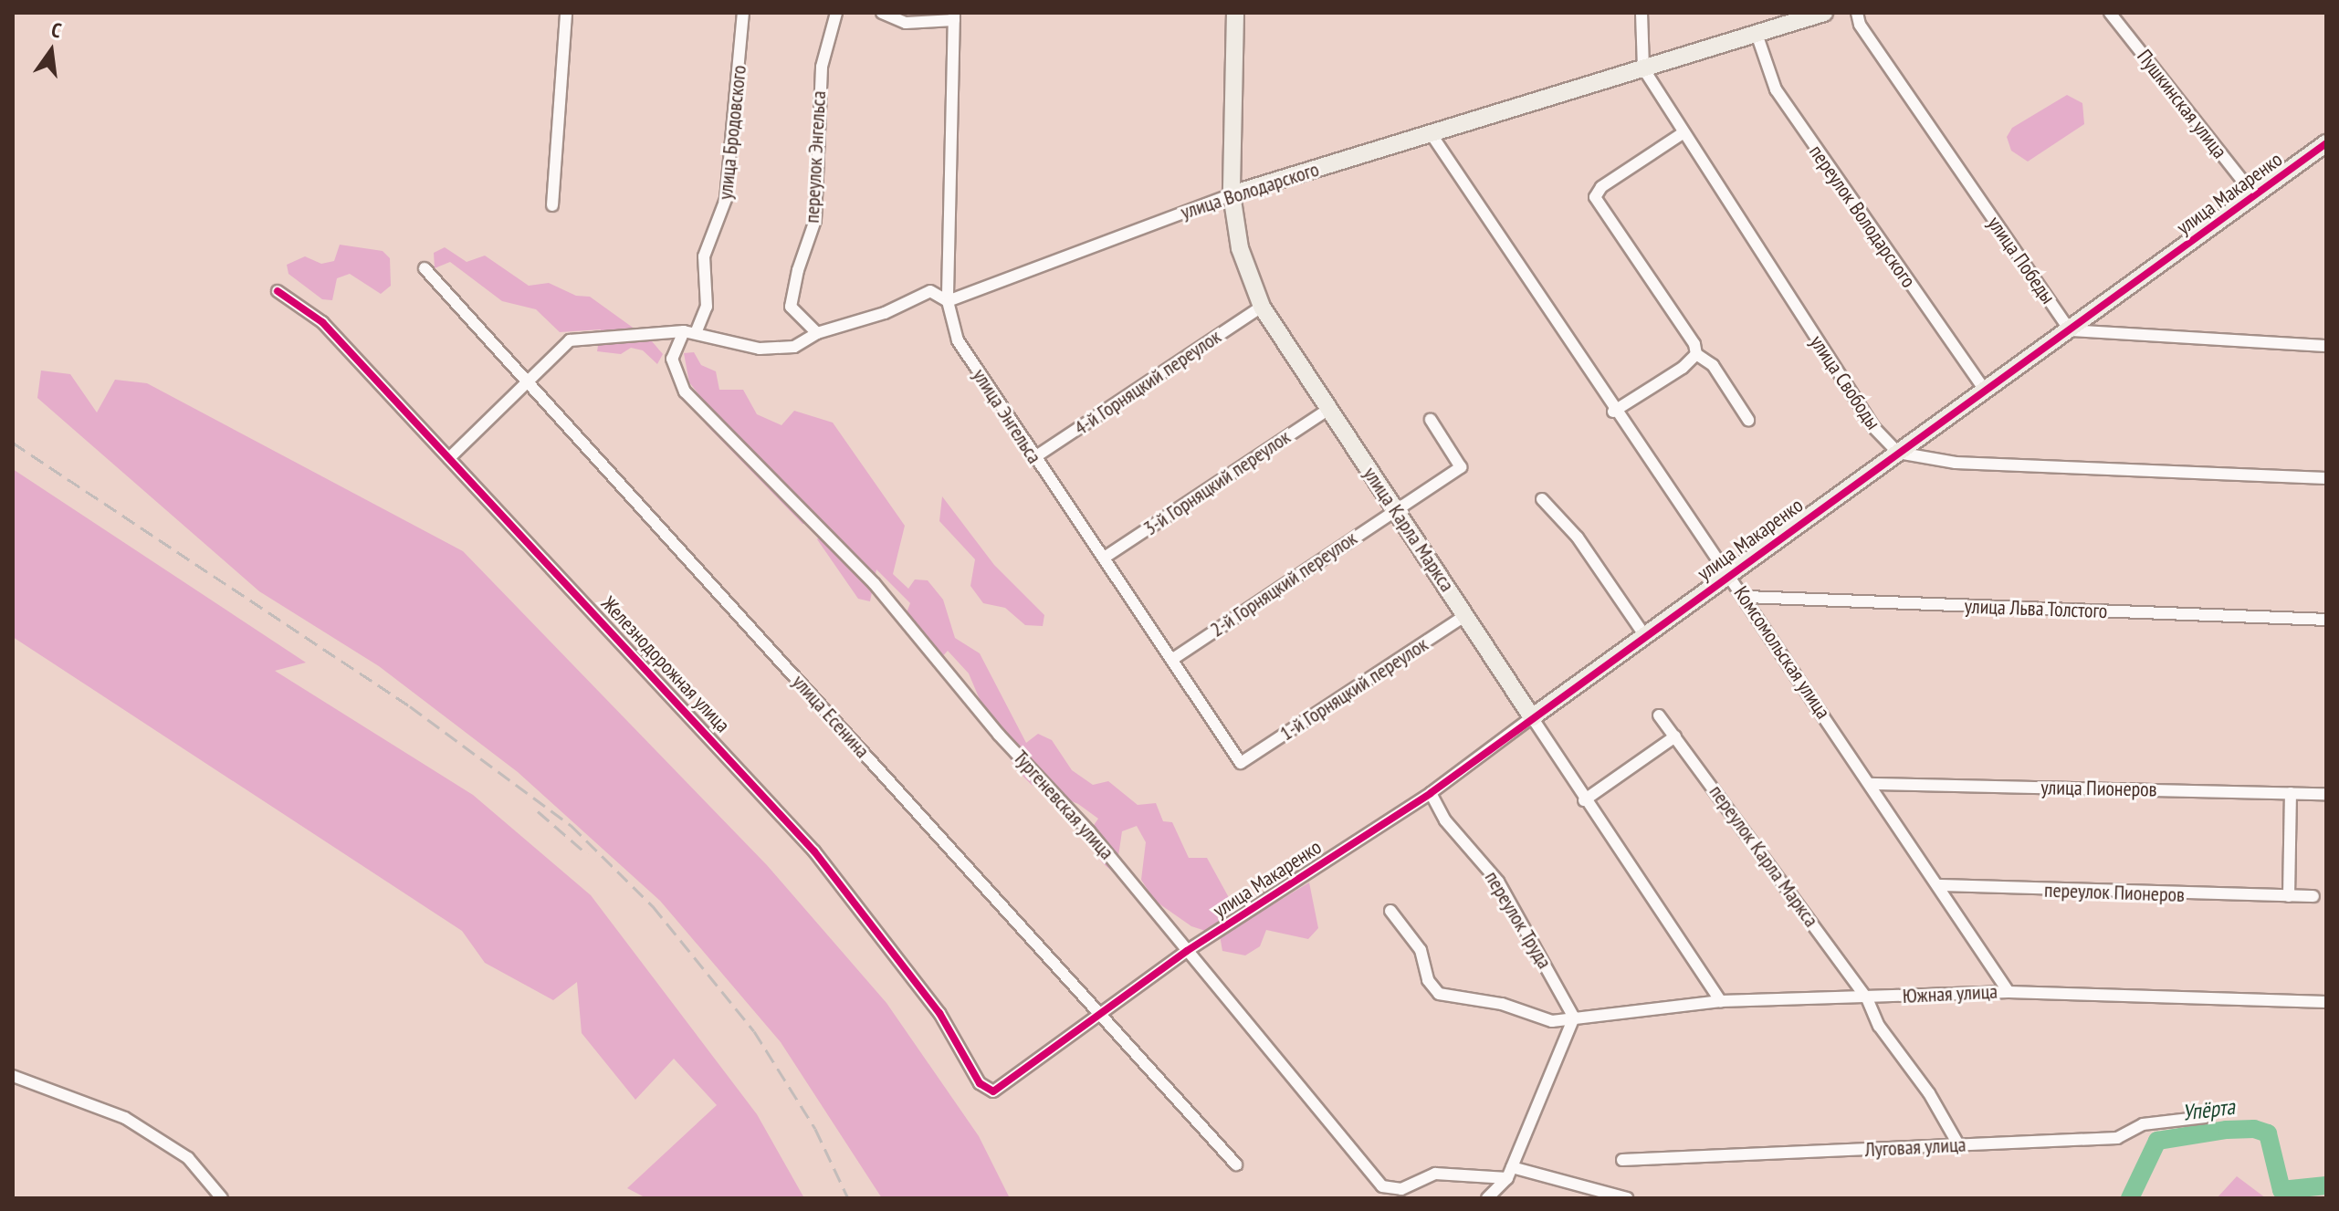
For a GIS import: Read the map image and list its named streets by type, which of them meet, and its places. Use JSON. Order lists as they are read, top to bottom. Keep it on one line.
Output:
{"streets":{"street":["Пушкинская улица","улица Бродовского","переулок Энгельса","улица Володарского","улица Макаренко","переулок Володарского","улица Победы","4-й Горняцкий переулок","улица Свободы","улица Энгельса","3-й Горняцкий переулок","улица Карла Маркса","2-й Горняцкий переулок","улица Льва Толстого","Комсомольская улица","Железнодорожная улица","1-й Горняцкий переулок","улица Есенина","улица Пионеров","Тургеневская улица","переулок Карла Маркса","переулок Пионеров","переулок Труда","Южная улица","Луговая улица"]},"crossings":[["Пушкинская улица","улица Макаренко"],["улица Бродовского","улица Володарского"],["улица Бродовского","Тургеневская улица"],["переулок Энгельса","улица Володарского"],["улица Володарского","переулок Володарского"],["улица Володарского","улица Свободы"],["улица Володарского","улица Энгельса"],["улица Володарского","улица Карла Маркса"],["улица Володарского","Комсомольская улица"],["улица Володарского","Железнодорожная улица"],["улица Володарского","улица Есенина"],["улица Володарского","Тургеневская улица"],["улица Макаренко","переулок Володарского"],["улица Макаренко","улица Победы"],["улица Макаренко","улица Свободы"],["улица Макаренко","улица Карла Маркса"],["улица Макаренко","Комсомольская улица"],["улица Макаренко","Железнодорожная улица"],["улица Макаренко","улица Есенина"],["улица Макаренко","Тургеневская улица"],["улица Макаренко","переулок Труда"],["4-й Горняцкий переулок","улица Энгельса"],["4-й Горняцкий переулок","улица Карла Маркса"],["улица Энгельса","3-й Горняцкий переулок"],["улица Энгельса","2-й Горняцкий переулок"],["улица Энгельса","1-й Горняцкий переулок"],["3-й Горняцкий переулок","улица Карла Маркса"],["улица Карла Маркса","2-й Горняцкий переулок"],["улица Карла Маркса","1-й Горняцкий переулок"],["улица Карла Маркса","Южная улица"],["улица Льва Толстого","Комсомольская улица"],["Комсомольская улица","улица Пионеров"],["Комсомольская улица","переулок Пионеров"],["Комсомольская улица","Южная улица"],["переулок Карла Маркса","Южная улица"],["переулок Карла Маркса","Луговая улица"],["переулок Труда","Южная улица"]],"water":["Упёрта"],"north":"top"}
